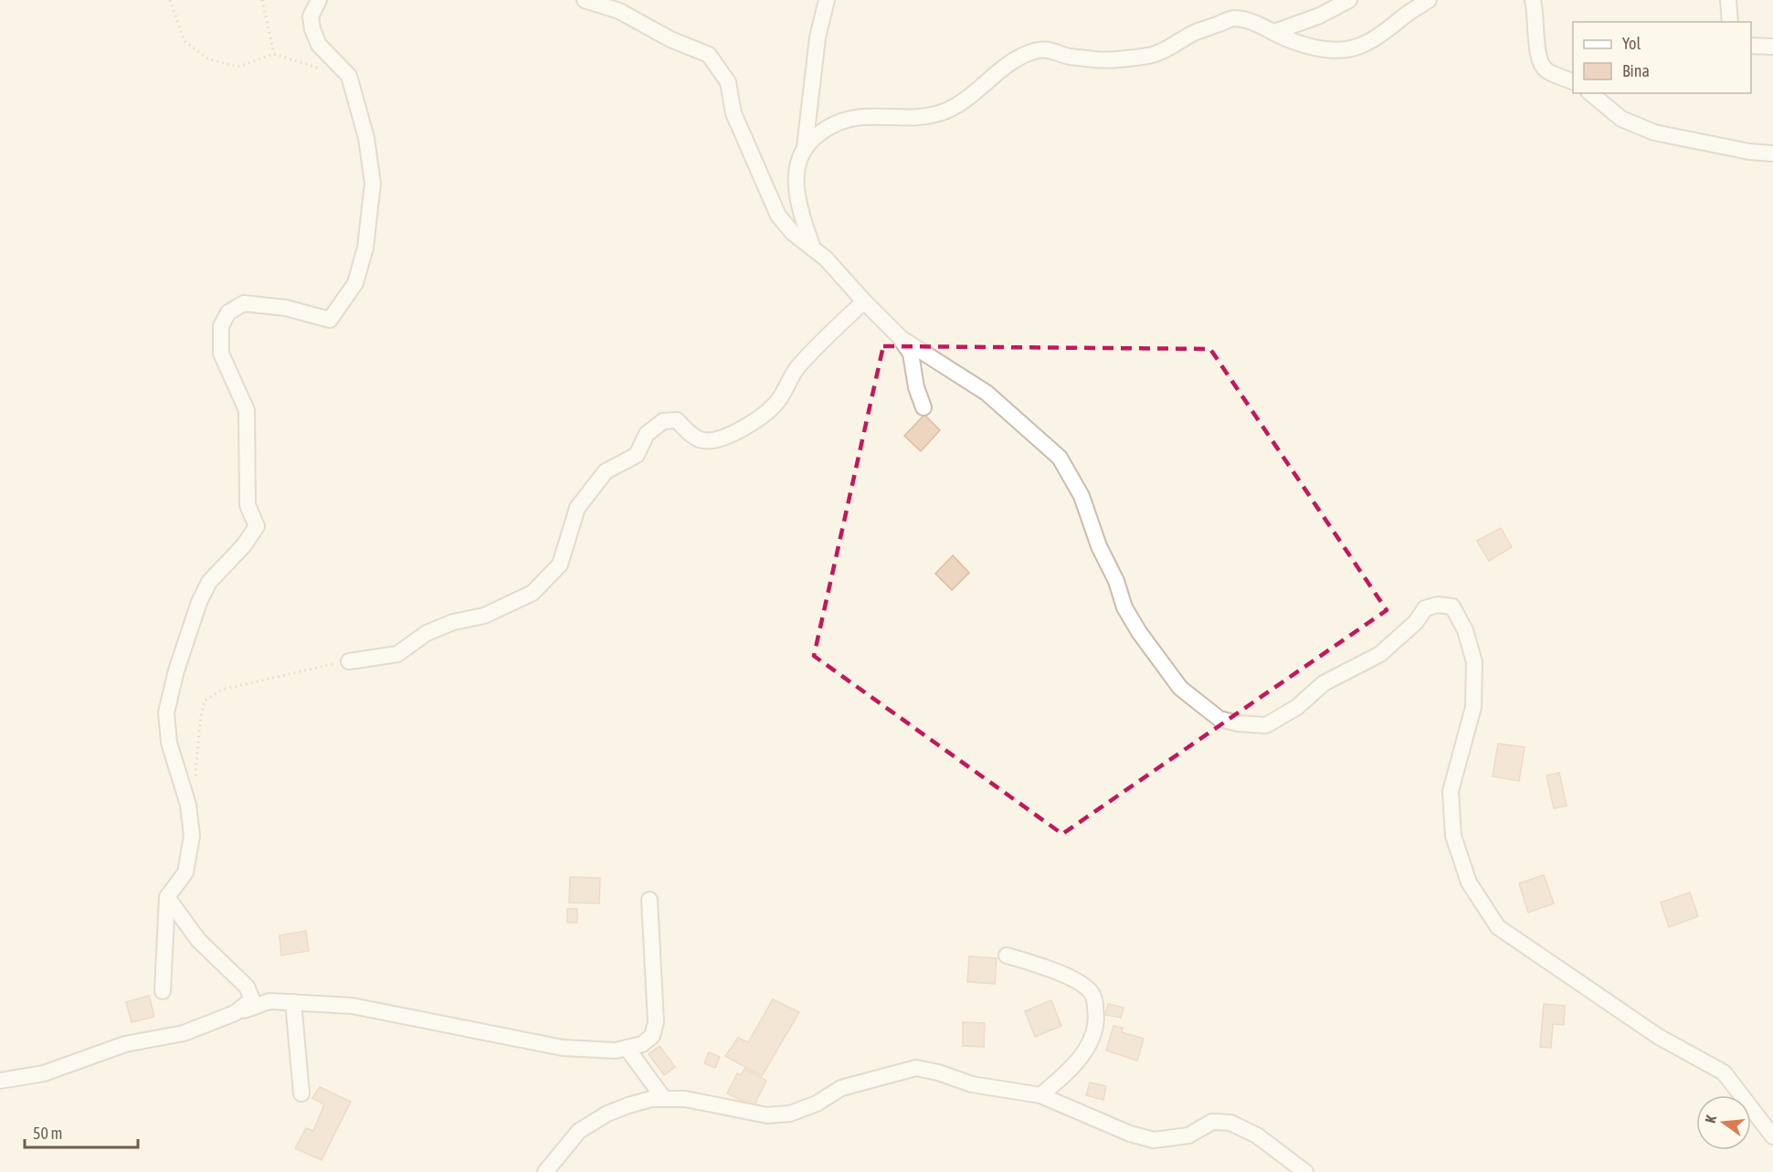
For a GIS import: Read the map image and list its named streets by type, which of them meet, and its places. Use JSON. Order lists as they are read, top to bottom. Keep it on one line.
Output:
{"legend":["Yol","Bina"],"scale_bar":"50 m","north":"left"}
